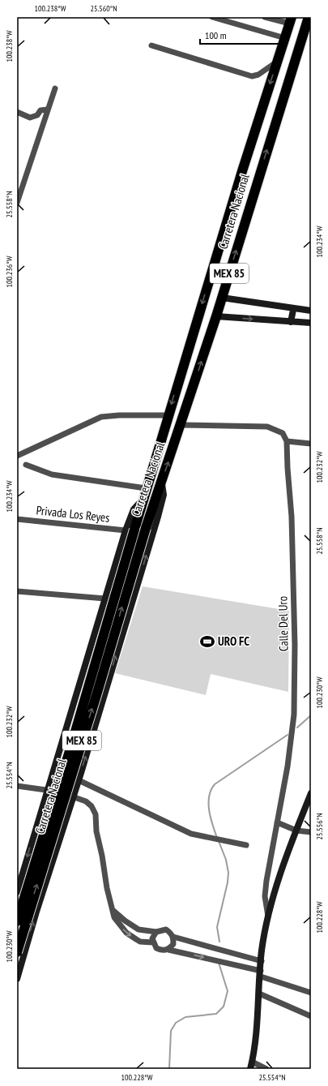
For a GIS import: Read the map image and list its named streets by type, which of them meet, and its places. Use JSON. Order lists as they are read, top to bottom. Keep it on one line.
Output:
{"streets":{"highway":["Carretera Nacional","MEX 85"],"street":["Privada Los Reyes","Calle Del Uro"]},"crossings":[["Carretera Nacional","MEX 85"],["Carretera Nacional","Privada Los Reyes"],["MEX 85","Privada Los Reyes"]],"places":{"sports":["URO FC"]},"scale_bar":"100 m","coordinates":["100.238°W","25.560°N","25.558°N","100.234°W","100.236°W","100.232°W","100.230°W","25.554°N","25.556°N","100.228°W"]}
